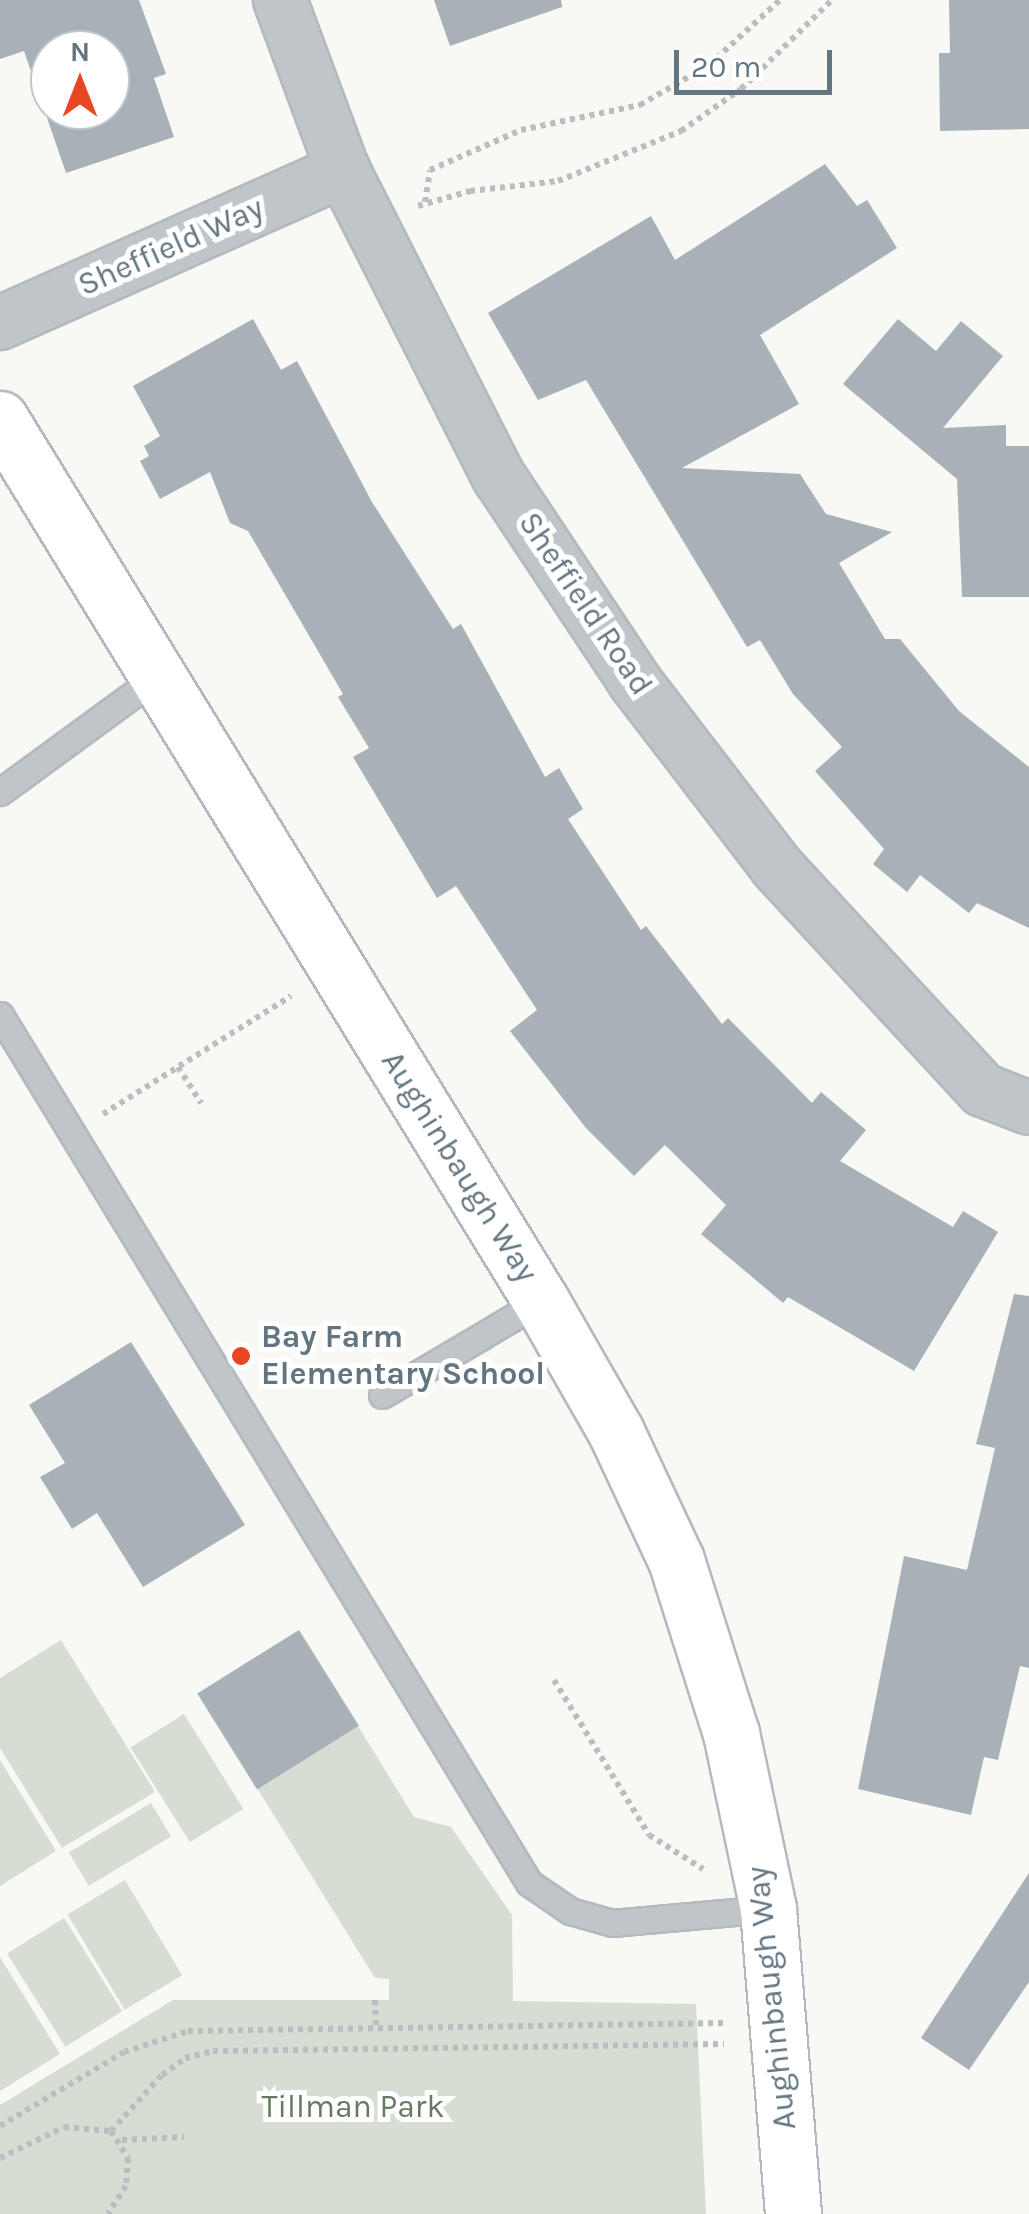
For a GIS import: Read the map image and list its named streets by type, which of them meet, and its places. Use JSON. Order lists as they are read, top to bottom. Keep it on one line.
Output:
{"streets":{"street":["Sheffield Way","Sheffield Road","Aughinbaugh Way"]},"crossings":[["Sheffield Way","Sheffield Road"]],"parks":["Tillman Park"],"places":["Bay Farm Elementary School"],"scale_bar":"20 m","north":"top"}
